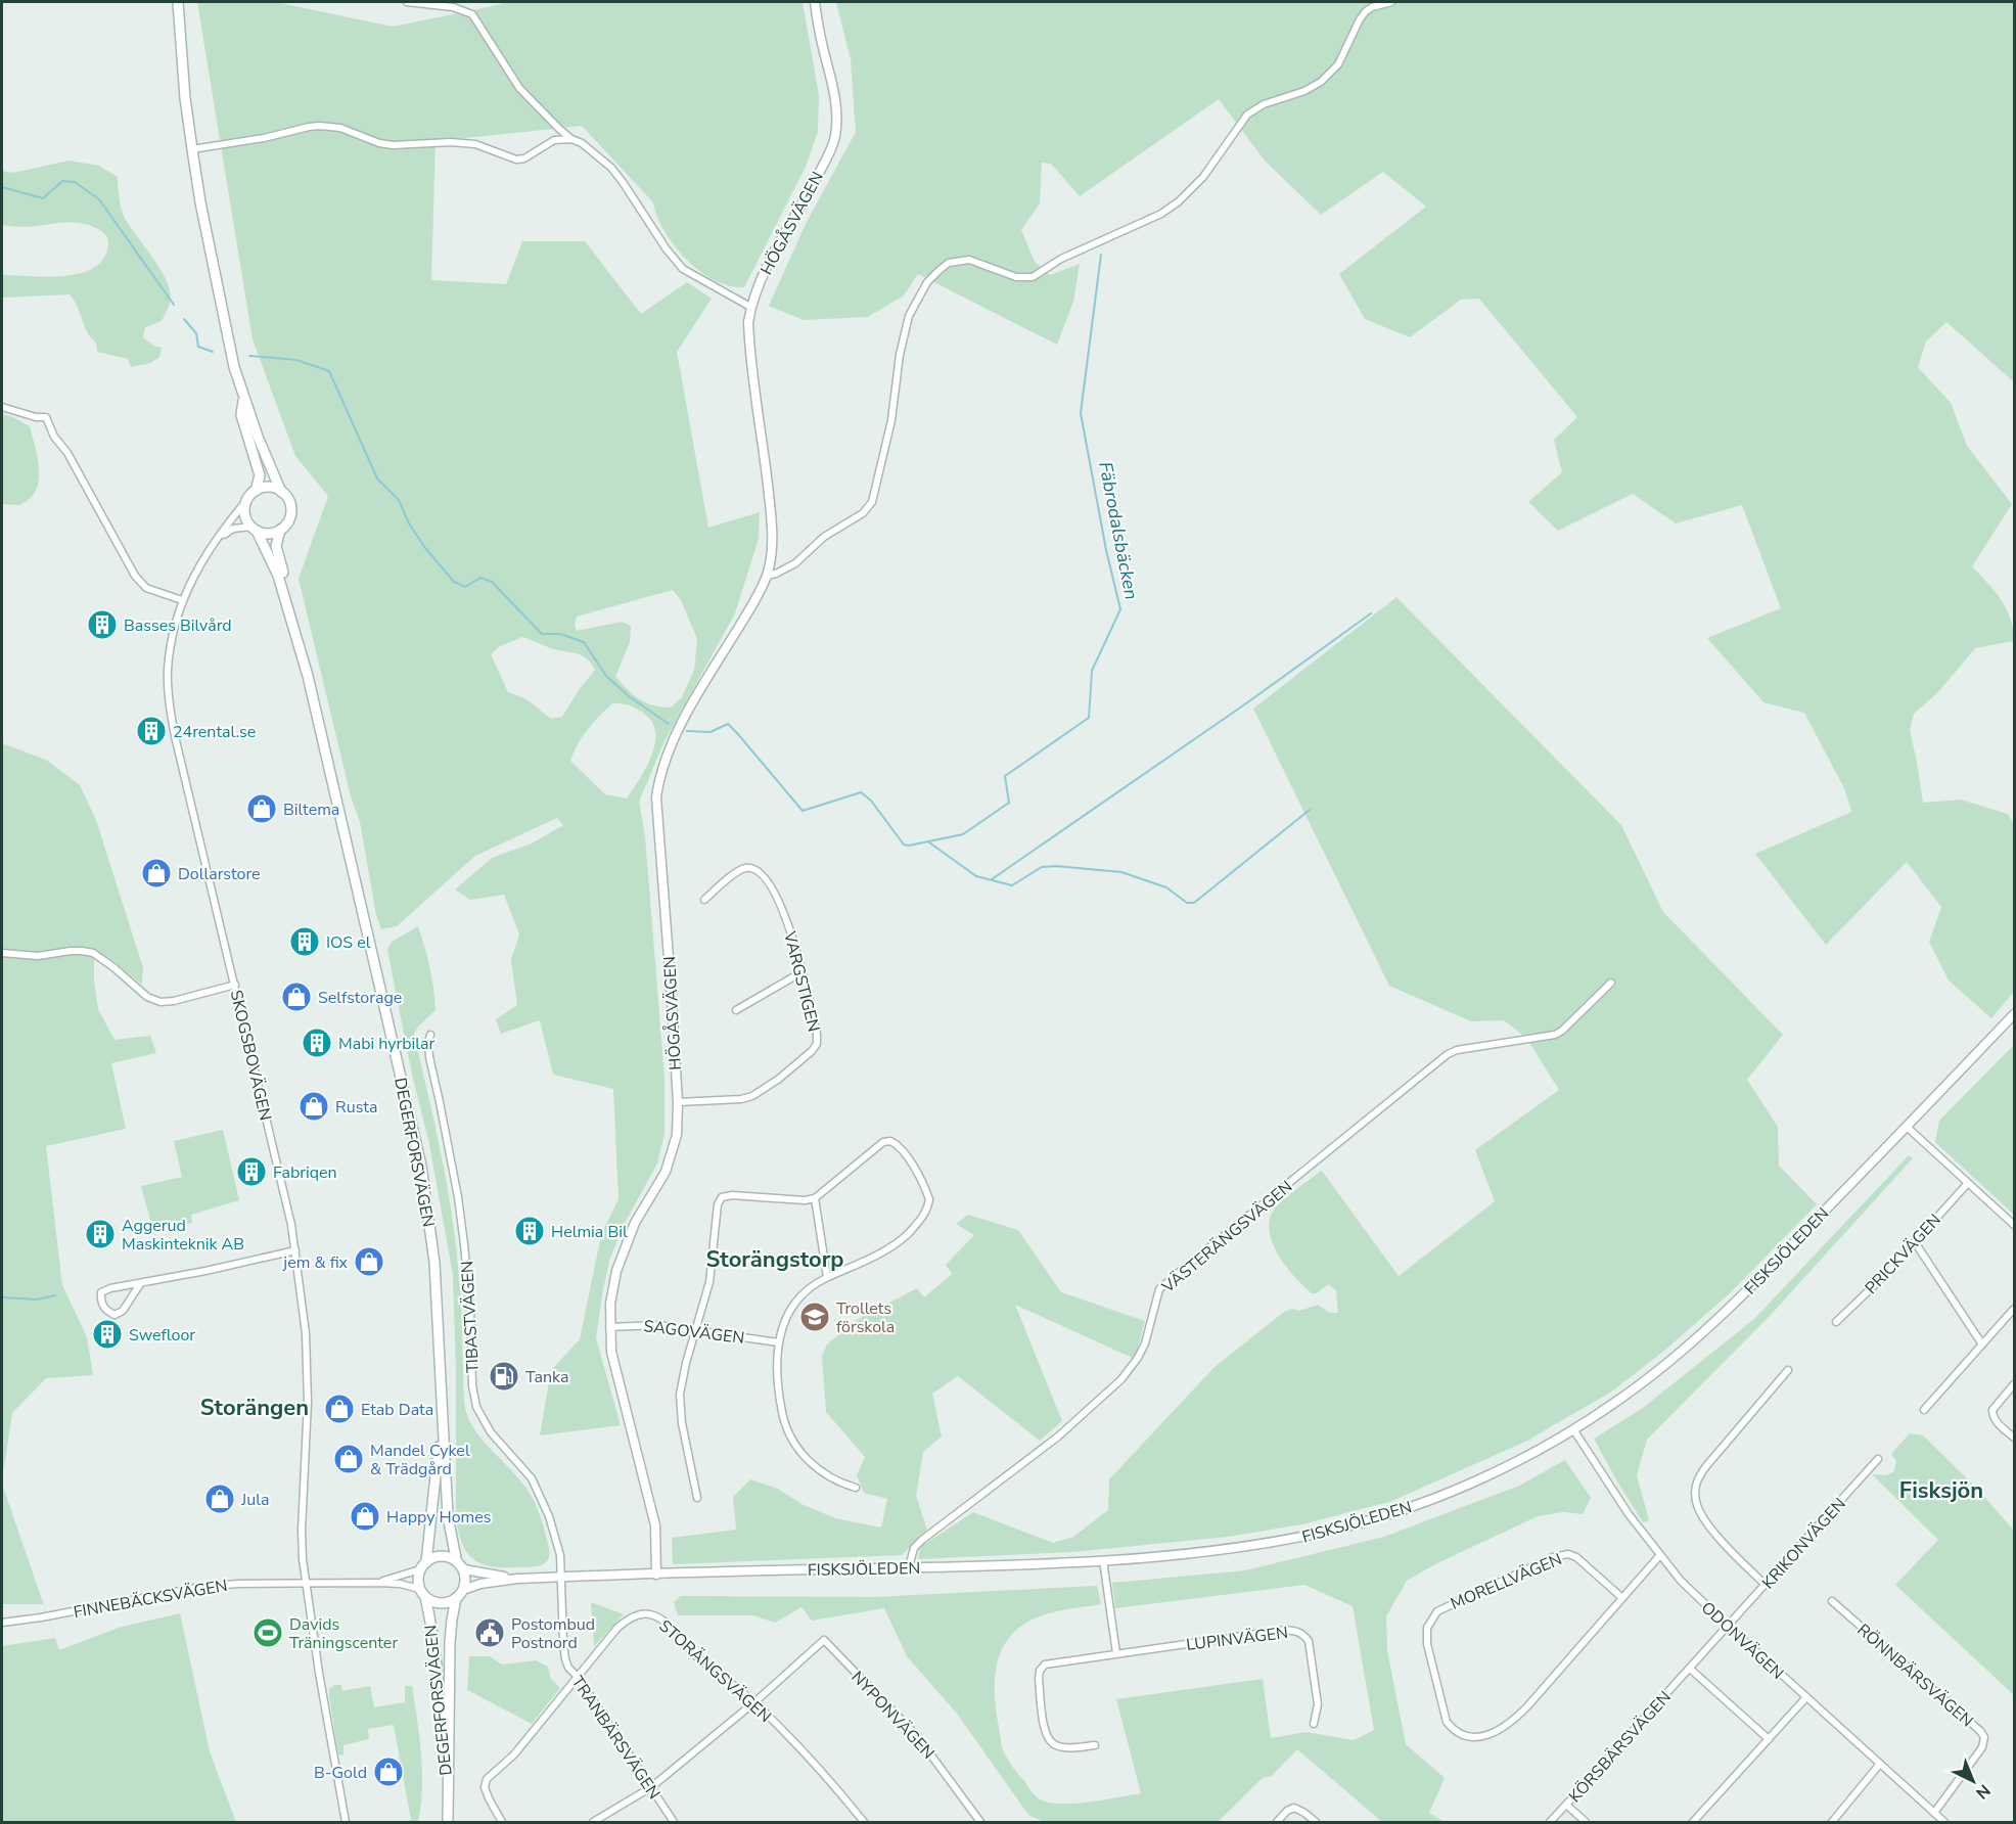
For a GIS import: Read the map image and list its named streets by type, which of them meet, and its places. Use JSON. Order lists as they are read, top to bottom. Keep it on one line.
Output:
{"streets":{"main road":["DEGERFORSVÄGEN"],"street":["HÖGÅSVÄGEN","VARGSTIGEN","SKOGSBOVÄGEN","VÄSTERÄNGSVÄGEN","FISKSJÖLEDEN","PRICKVÄGEN","TIBASTVÄGEN","SAGOVÄGEN","KRIKONVÄGEN","MORELLVÄGEN","FINNEBÄCKSVÄGEN","LUPINVÄGEN","ODONVÄGEN","STORÄNGSVÄGEN","RÖNNBÄRSVÄGEN","NYPONVÄGEN","TRANBÄRSVÄGEN","KÖRSBÄRSVÄGEN"]},"crossings":[["HÖGÅSVÄGEN","VARGSTIGEN"],["HÖGÅSVÄGEN","FISKSJÖLEDEN"],["HÖGÅSVÄGEN","SAGOVÄGEN"],["SKOGSBOVÄGEN","DEGERFORSVÄGEN"],["SKOGSBOVÄGEN","FINNEBÄCKSVÄGEN"],["DEGERFORSVÄGEN","FISKSJÖLEDEN"],["DEGERFORSVÄGEN","FINNEBÄCKSVÄGEN"],["VÄSTERÄNGSVÄGEN","FISKSJÖLEDEN"],["FISKSJÖLEDEN","TIBASTVÄGEN"],["FISKSJÖLEDEN","FINNEBÄCKSVÄGEN"],["FISKSJÖLEDEN","ODONVÄGEN"],["FISKSJÖLEDEN","TRANBÄRSVÄGEN"],["TIBASTVÄGEN","TRANBÄRSVÄGEN"],["KRIKONVÄGEN","ODONVÄGEN"],["KRIKONVÄGEN","KÖRSBÄRSVÄGEN"],["MORELLVÄGEN","ODONVÄGEN"],["ODONVÄGEN","RÖNNBÄRSVÄGEN"],["ODONVÄGEN","KÖRSBÄRSVÄGEN"],["STORÄNGSVÄGEN","NYPONVÄGEN"],["STORÄNGSVÄGEN","TRANBÄRSVÄGEN"]],"districts":["Storängstorp","Storängen","Fisksjön"],"water":["Fäbrodalsbäcken"],"places":{"building":["Basses Bilvård","24rental.se","IOS el","Mabi hyrbilar","Fabriqen","Helmia Bil","Aggerud Maskinteknik AB","Swefloor"],"shop":["Biltema","Dollarstore","Selfstorage","Rusta","jem & fix","Etab Data","Mandel Cykel & Trädgård","Jula","Happy Homes","B-Gold"],"school or university":["Trollets förskola"],"fuel station":["Tanka"],"sports":["Davids Träningscenter"],"public building":["Postombud Postnord"]},"north":"bottom right"}
